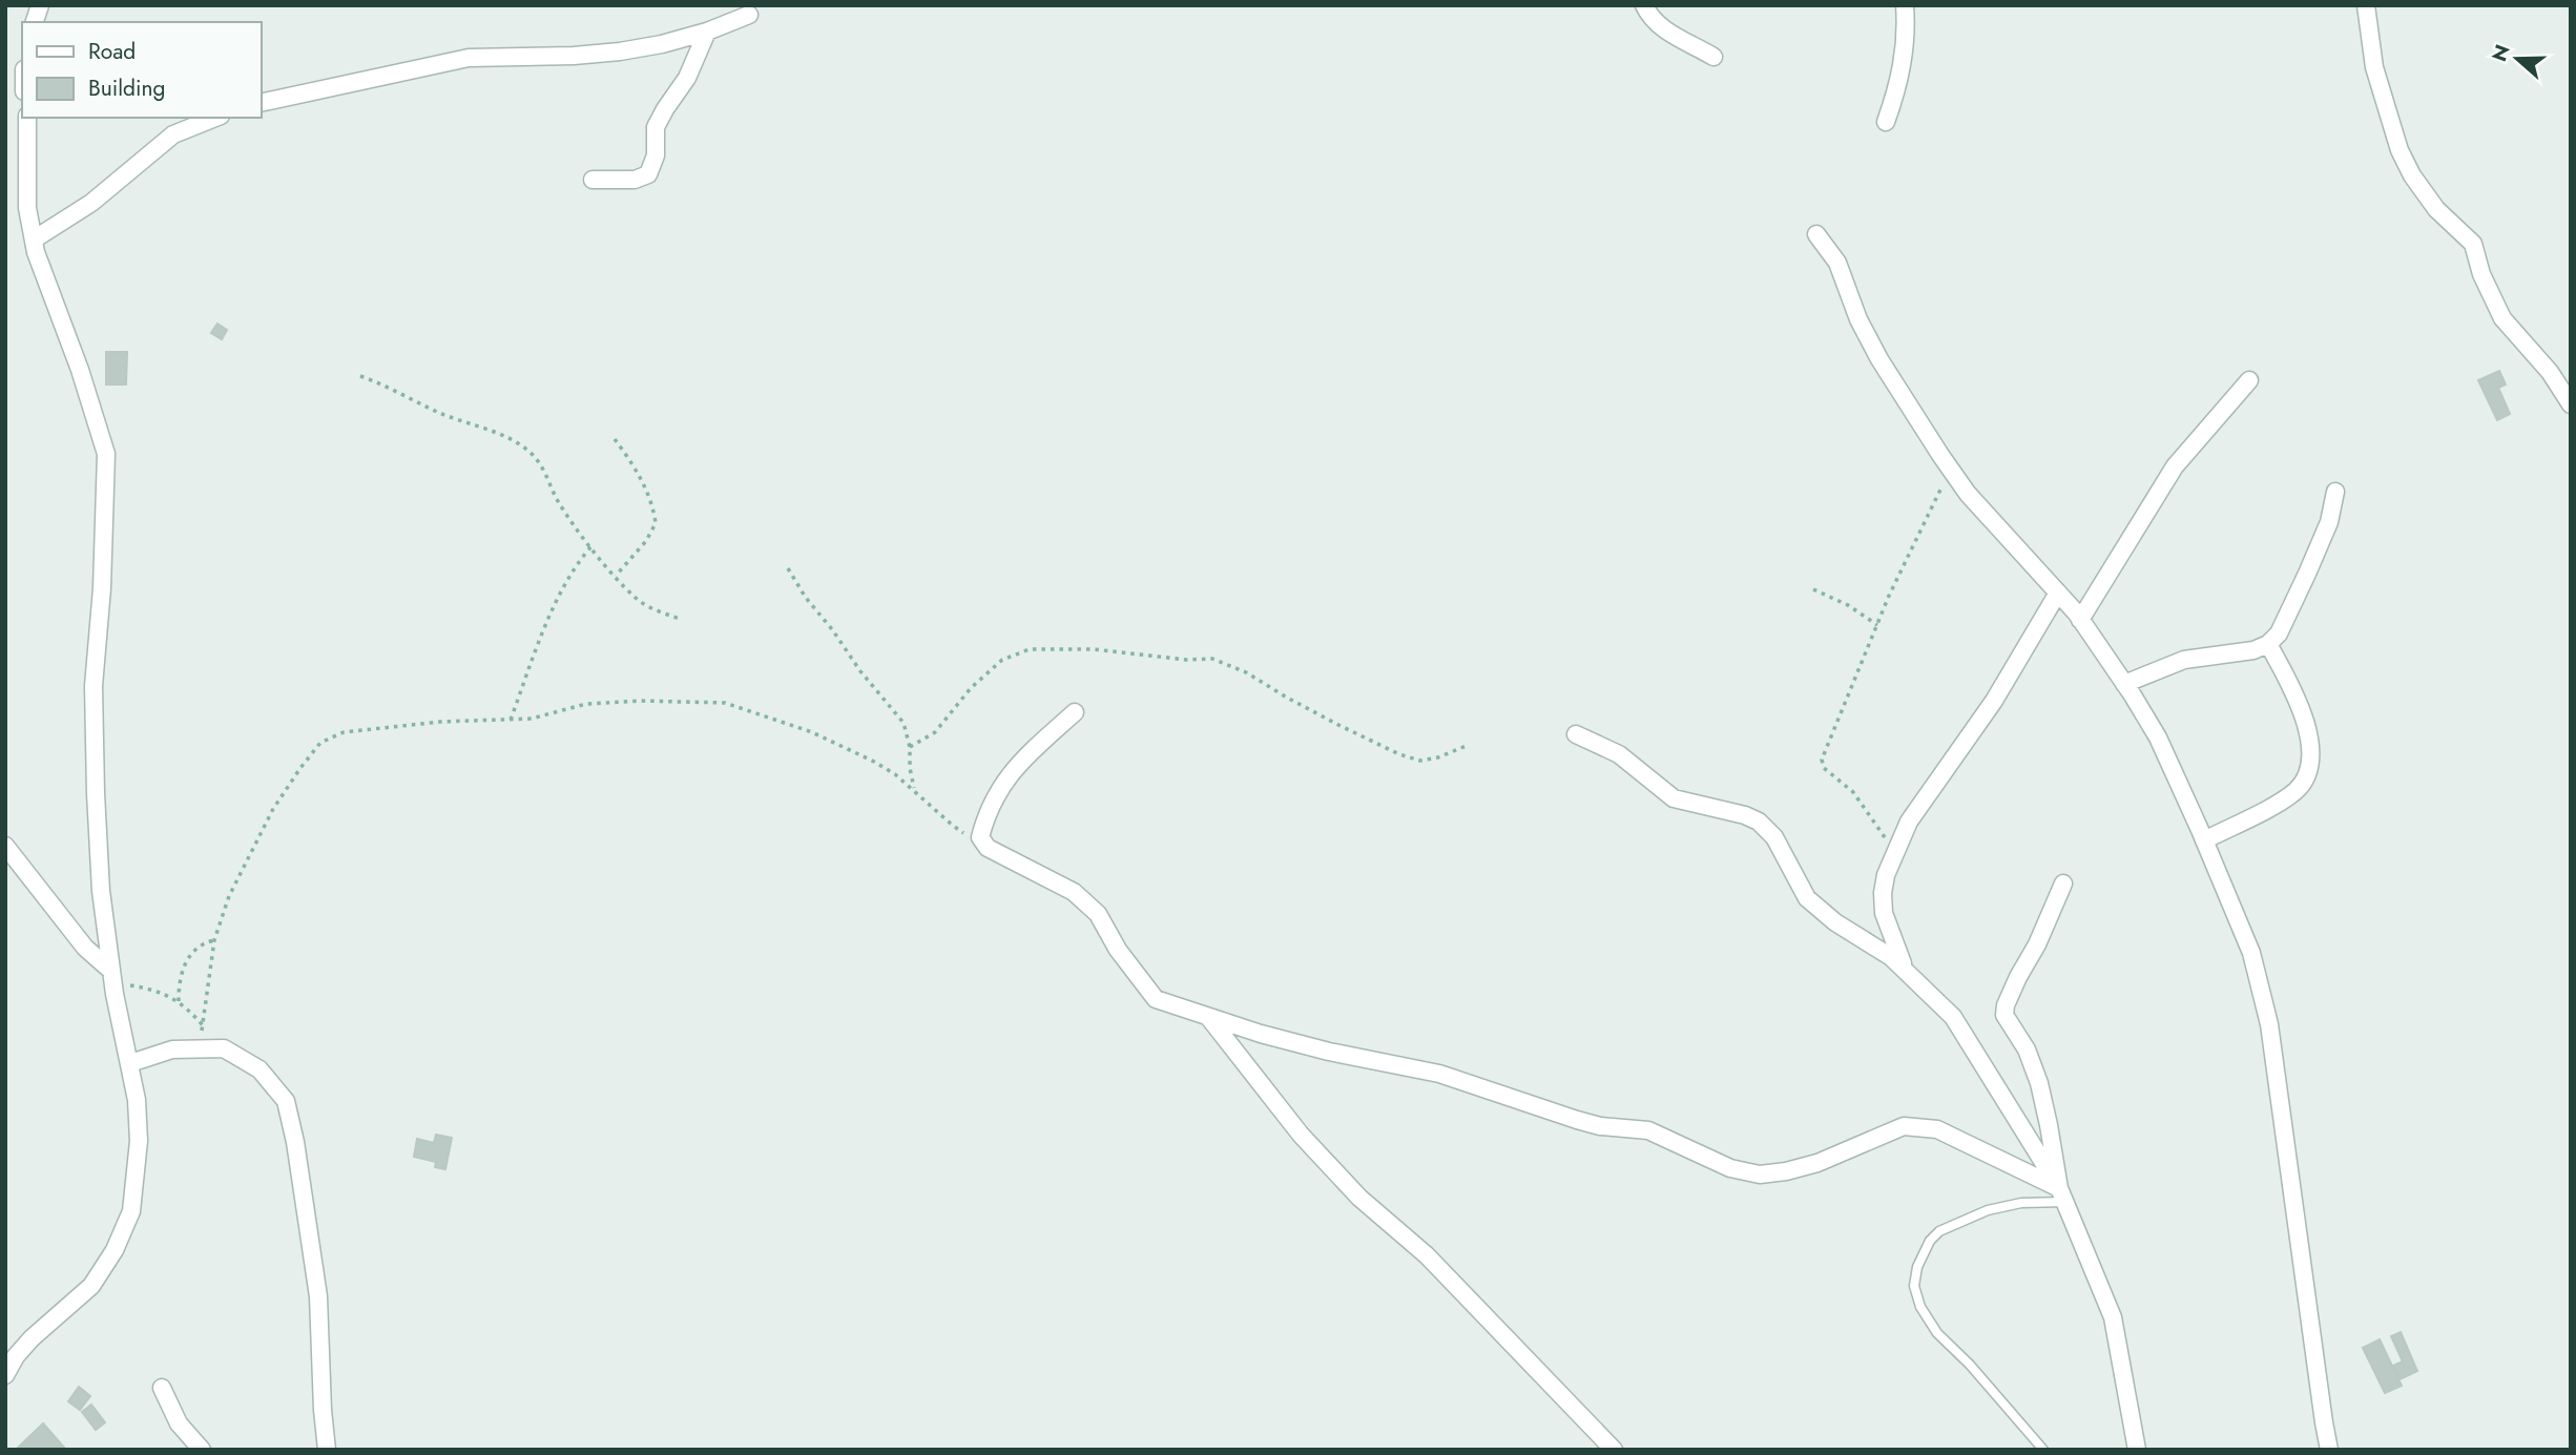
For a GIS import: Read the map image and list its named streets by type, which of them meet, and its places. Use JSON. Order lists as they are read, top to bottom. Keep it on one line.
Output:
{"legend":["Road","Building"],"north":"left"}
